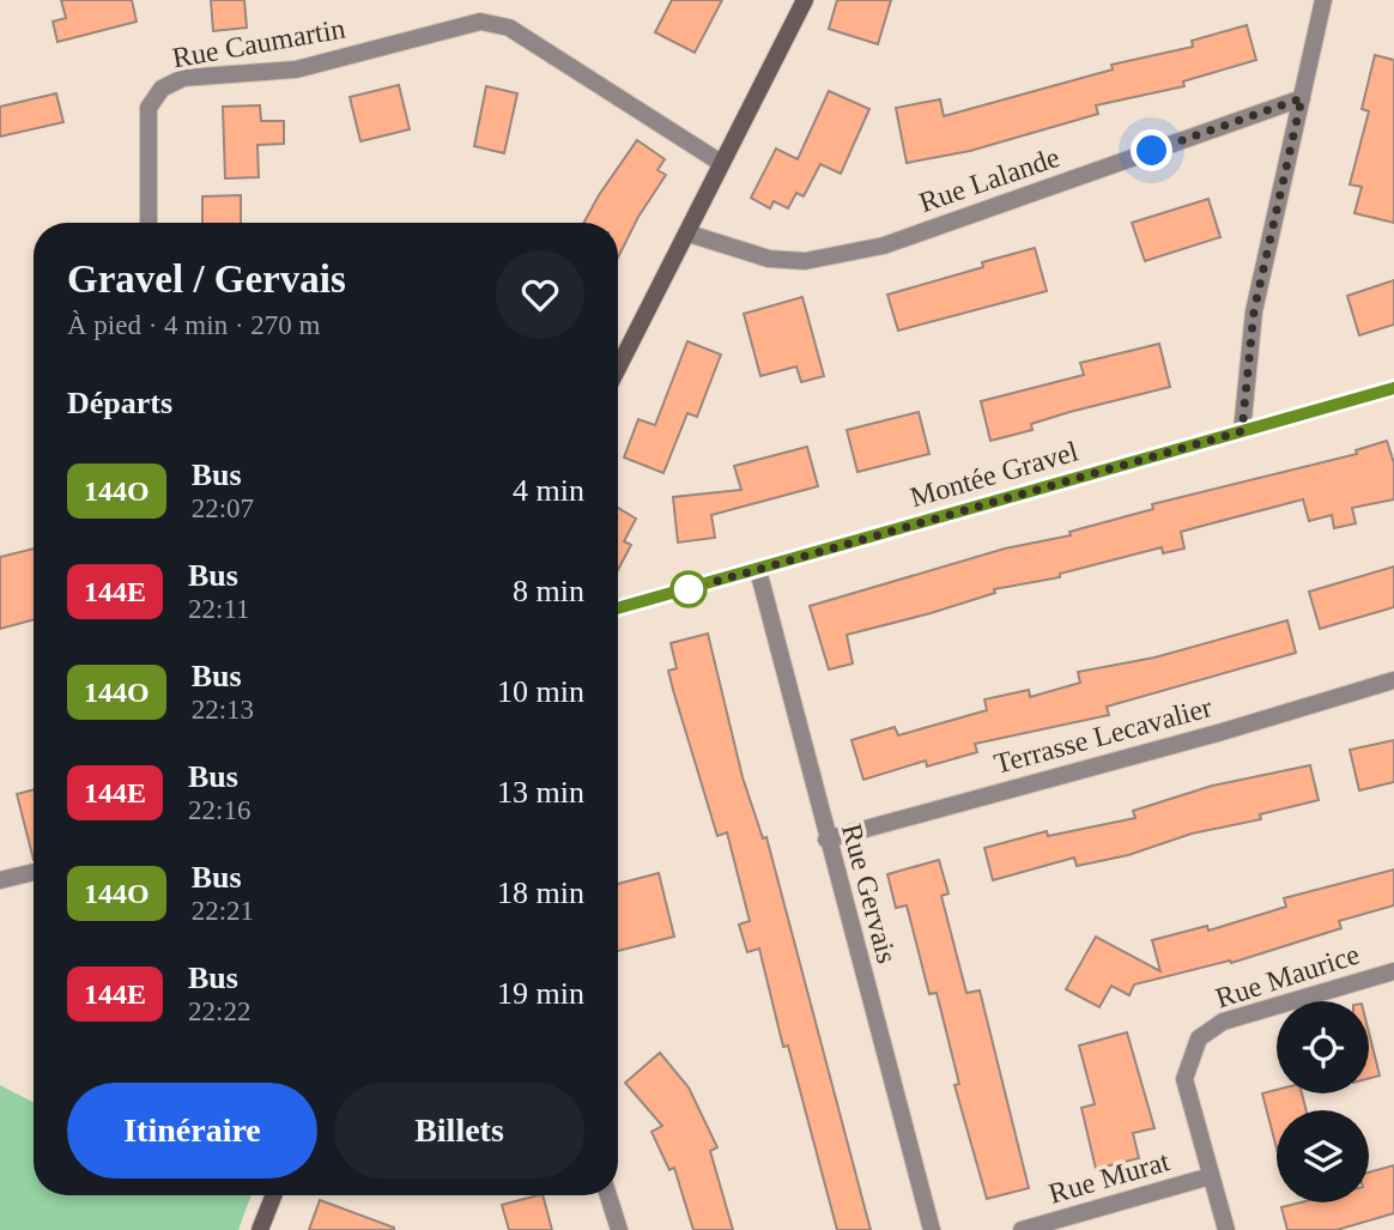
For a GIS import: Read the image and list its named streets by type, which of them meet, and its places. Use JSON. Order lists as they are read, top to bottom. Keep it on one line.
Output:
{"streets":{"street":["Rue Caumartin","Rue Lalande","Montée Gravel","Terrasse Lecavalier","Rue Gervais","Rue Maurice","Rue Murat"]},"crossings":[["Montée Gravel","Rue Gervais"],["Terrasse Lecavalier","Rue Gervais"],["Rue Maurice","Rue Murat"]],"lines":["bus line 144O"],"page":{"heading":[["Gravel / Gervais","À pied · 4 min · 270 m"],"Départs"],"list":[{"mark":"144O","name":"Bus","note":"22:07","value":"4 min"},{"mark":"144E","name":"Bus","note":"22:11","value":"8 min"},{"mark":"144O","name":"Bus","note":"22:13","value":"10 min"},{"mark":"144E","name":"Bus","note":"22:16","value":"13 min"},{"mark":"144O","name":"Bus","note":"22:21","value":"18 min"},{"mark":"144E","name":"Bus","note":"22:22","value":"19 min"}],"buttons":["Itinéraire","Billets"]}}
